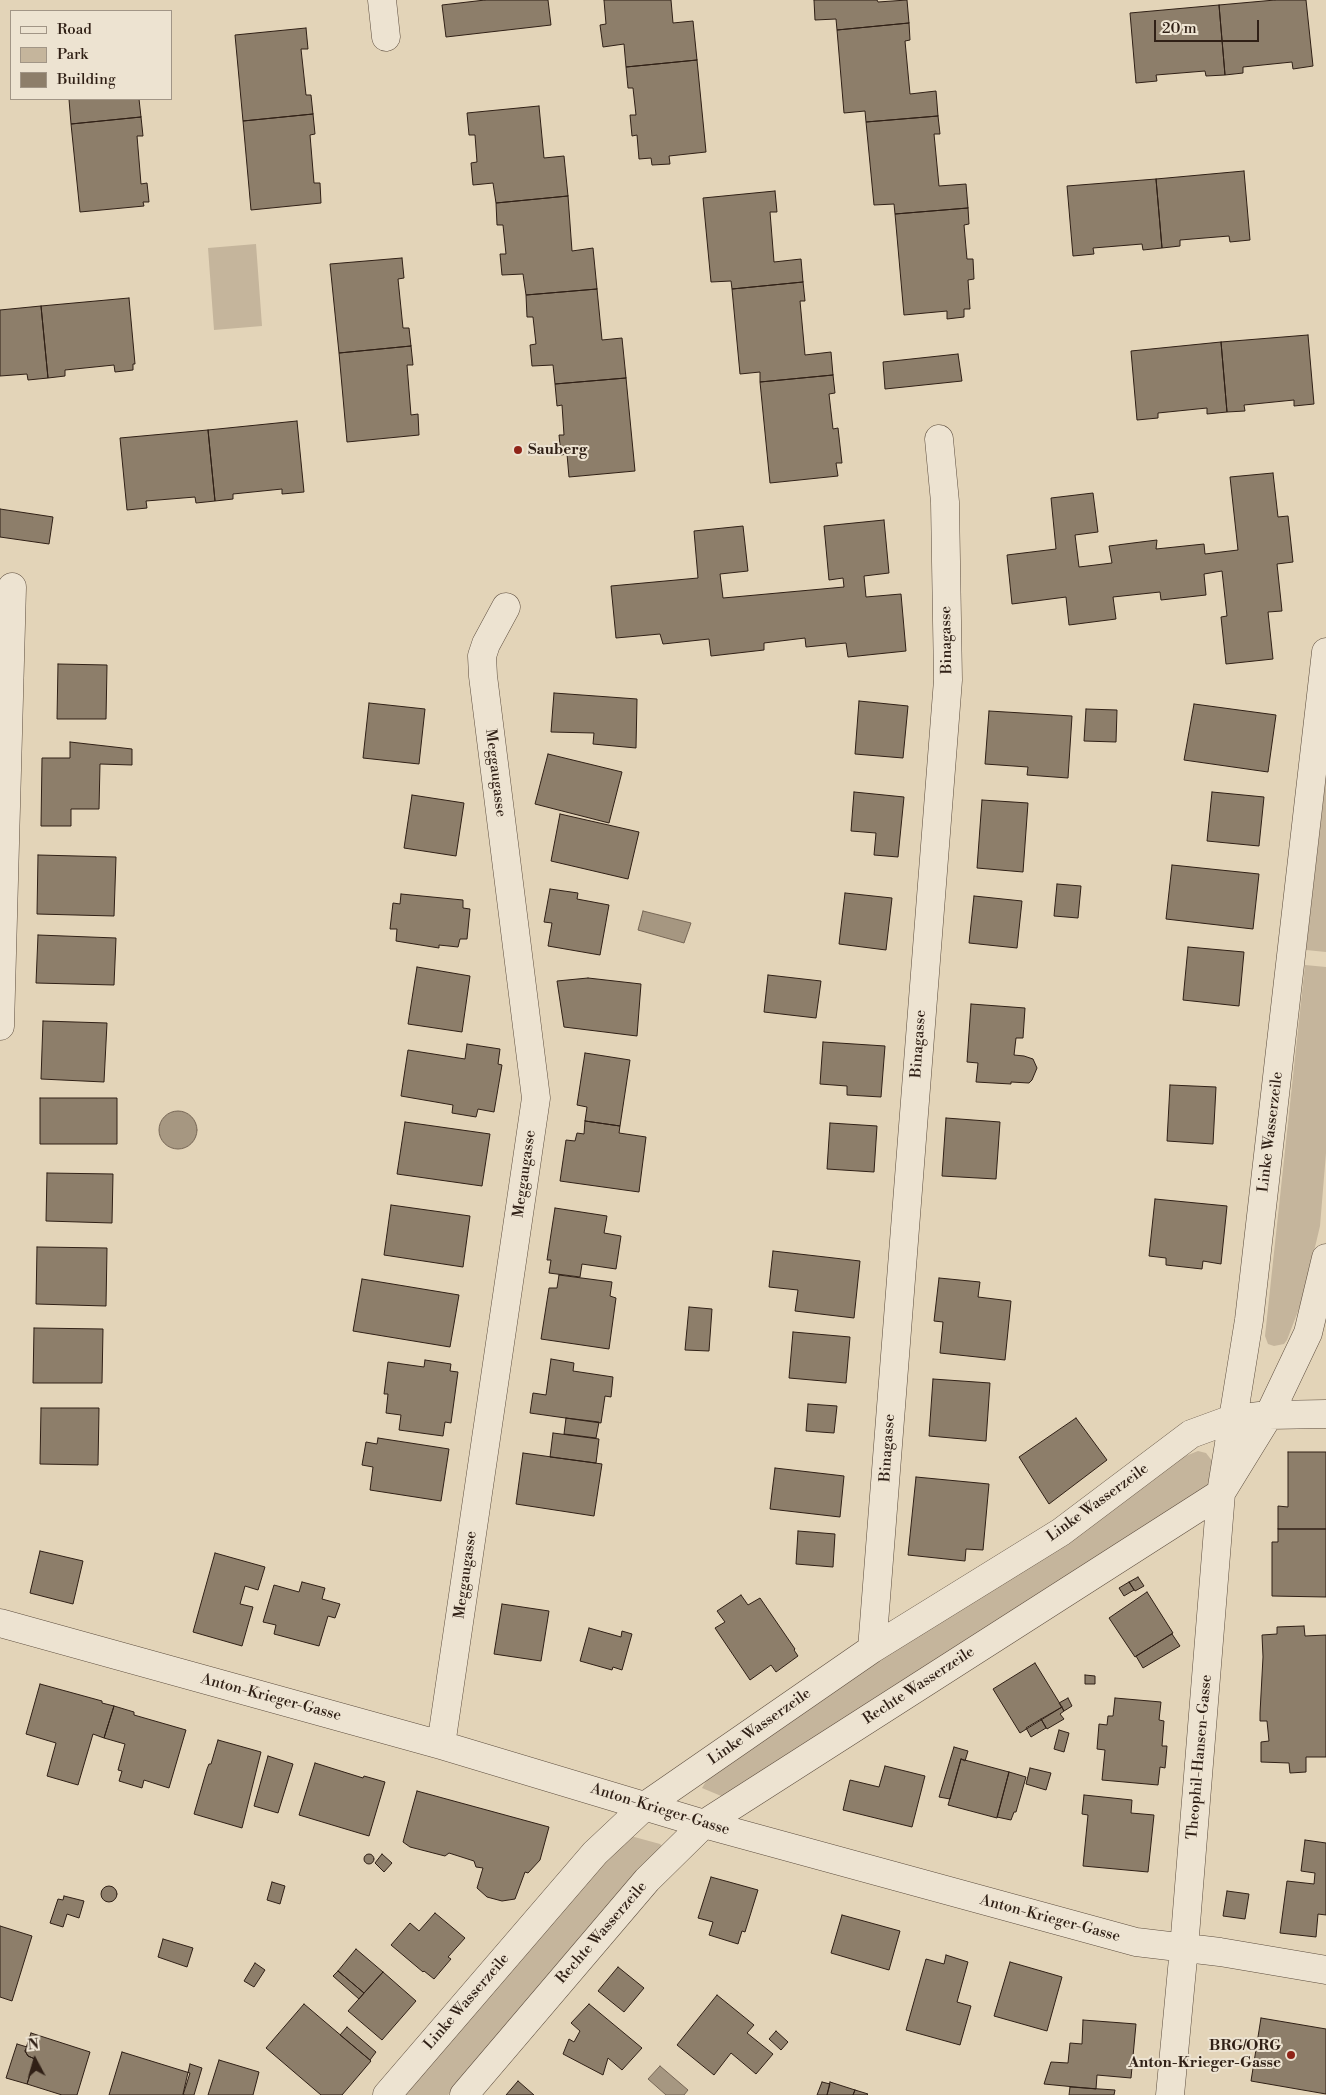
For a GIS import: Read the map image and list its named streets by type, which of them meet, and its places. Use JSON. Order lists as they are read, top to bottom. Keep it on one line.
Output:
{"streets":{"street":["Binagasse","Meggaugasse","Linke Wasserzeile","Rechte Wasserzeile","Anton-Krieger-Gasse","Theophil-Hansen-Gasse"]},"crossings":[["Binagasse","Linke Wasserzeile"],["Meggaugasse","Anton-Krieger-Gasse"],["Linke Wasserzeile","Anton-Krieger-Gasse"],["Linke Wasserzeile","Theophil-Hansen-Gasse"],["Rechte Wasserzeile","Anton-Krieger-Gasse"],["Rechte Wasserzeile","Theophil-Hansen-Gasse"],["Anton-Krieger-Gasse","Theophil-Hansen-Gasse"]],"places":["Sauberg","BRG/ORG Anton-Krieger-Gasse"],"legend":["Road","Park","Building"],"scale_bar":"20 m","north":"top"}
